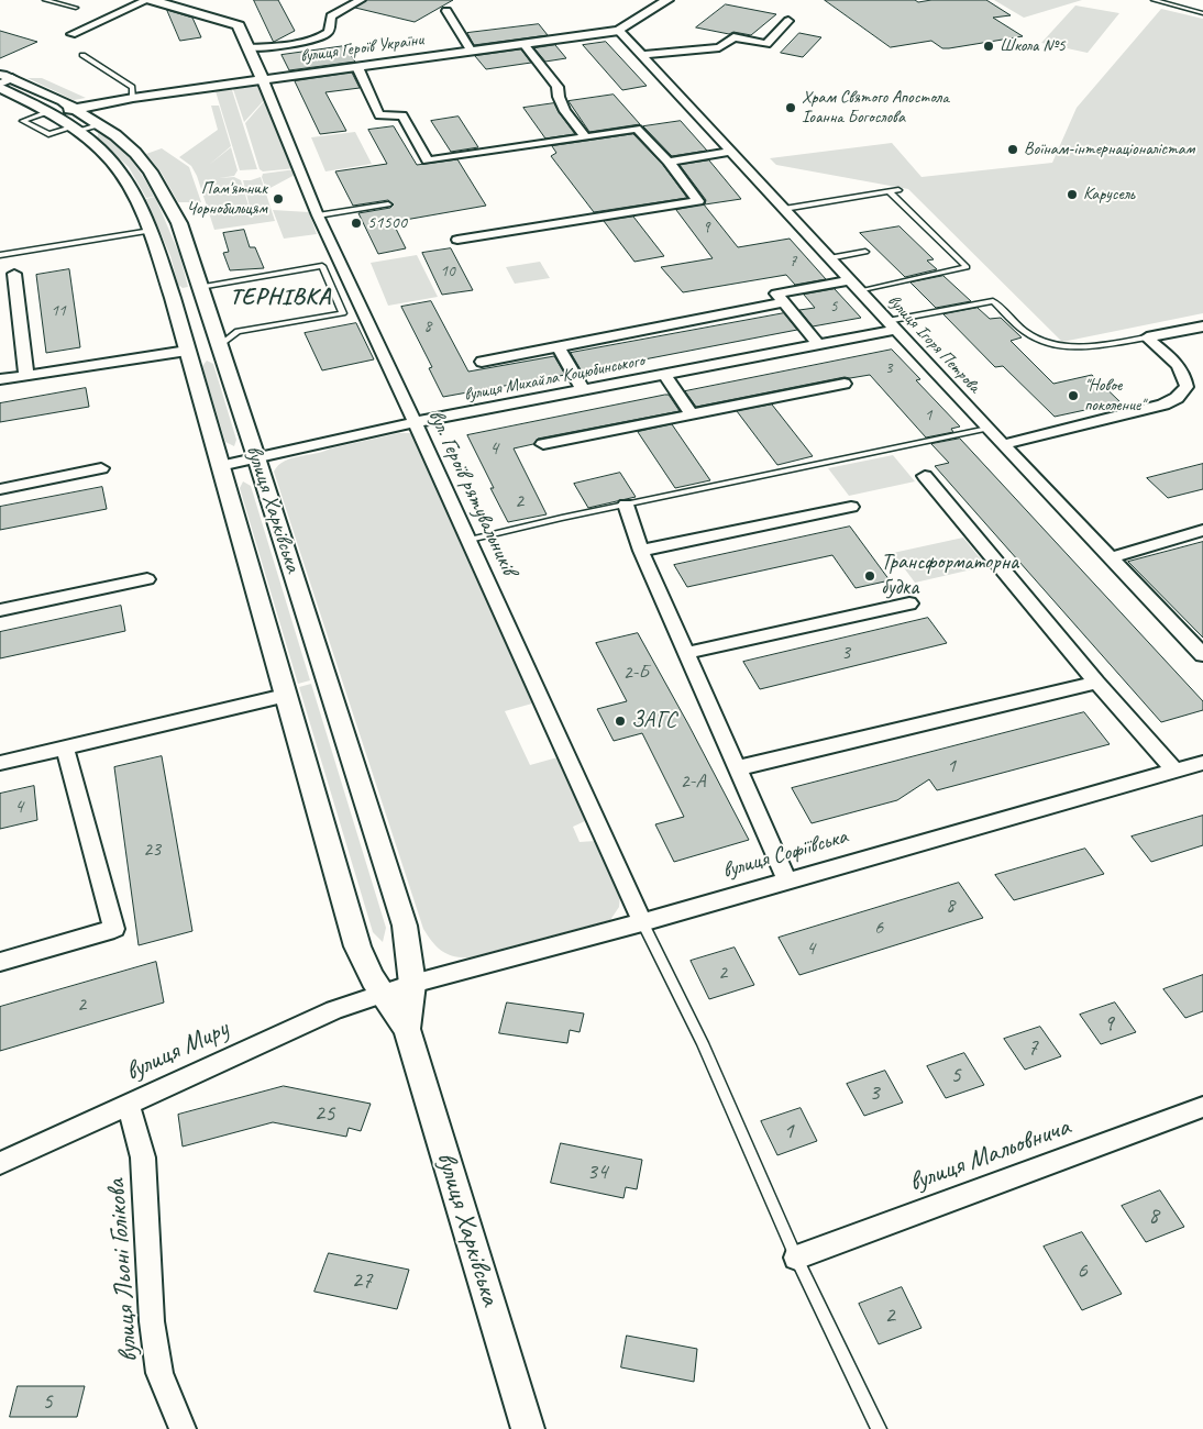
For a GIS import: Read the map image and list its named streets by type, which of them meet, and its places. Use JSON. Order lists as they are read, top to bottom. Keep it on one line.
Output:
{"streets":{"street":["вулиця Героїв України","вулиця Ігоря Петрова","вулиця Михайла Коцюбинського","вул. Героїв рятувальників","вулиця Харківська","вулиця Софіївська","вулиця Миру","вулиця Мальовнича","вулиця Льоні Голікова"]},"crossings":[["вулиця Героїв України","вулиця Ігоря Петрова"],["вулиця Героїв України","вул. Героїв рятувальників"],["вулиця Героїв України","вулиця Харківська"],["вулиця Ігоря Петрова","вулиця Михайла Коцюбинського"],["вулиця Михайла Коцюбинського","вул. Героїв рятувальників"],["вулиця Михайла Коцюбинського","вулиця Харківська"],["вул. Героїв рятувальників","вулиця Софіївська"],["вулиця Харківська","вулиця Софіївська"],["вулиця Харківська","вулиця Миру"],["вулиця Софіївська","вулиця Миру"],["вулиця Миру","вулиця Льоні Голікова"]],"districts":["ТЕРНІВКА"],"places":["Школа №5","Храм Святого Апостола Іоанна Богослова","Воїнам-інтернаціоналістам","Карусель","Пам'ятник Чорнобильцям","51500","\"Новое поколение\"","Трансформаторна будка","ЗАГС"],"house_numbers":["9","7","10","5","11","8","3","1","4","2","3","2-Б","1","2-А","4","23","8","6","4","2","2","9","7","5","3","25","1","34","8","6","27","2","5"]}
